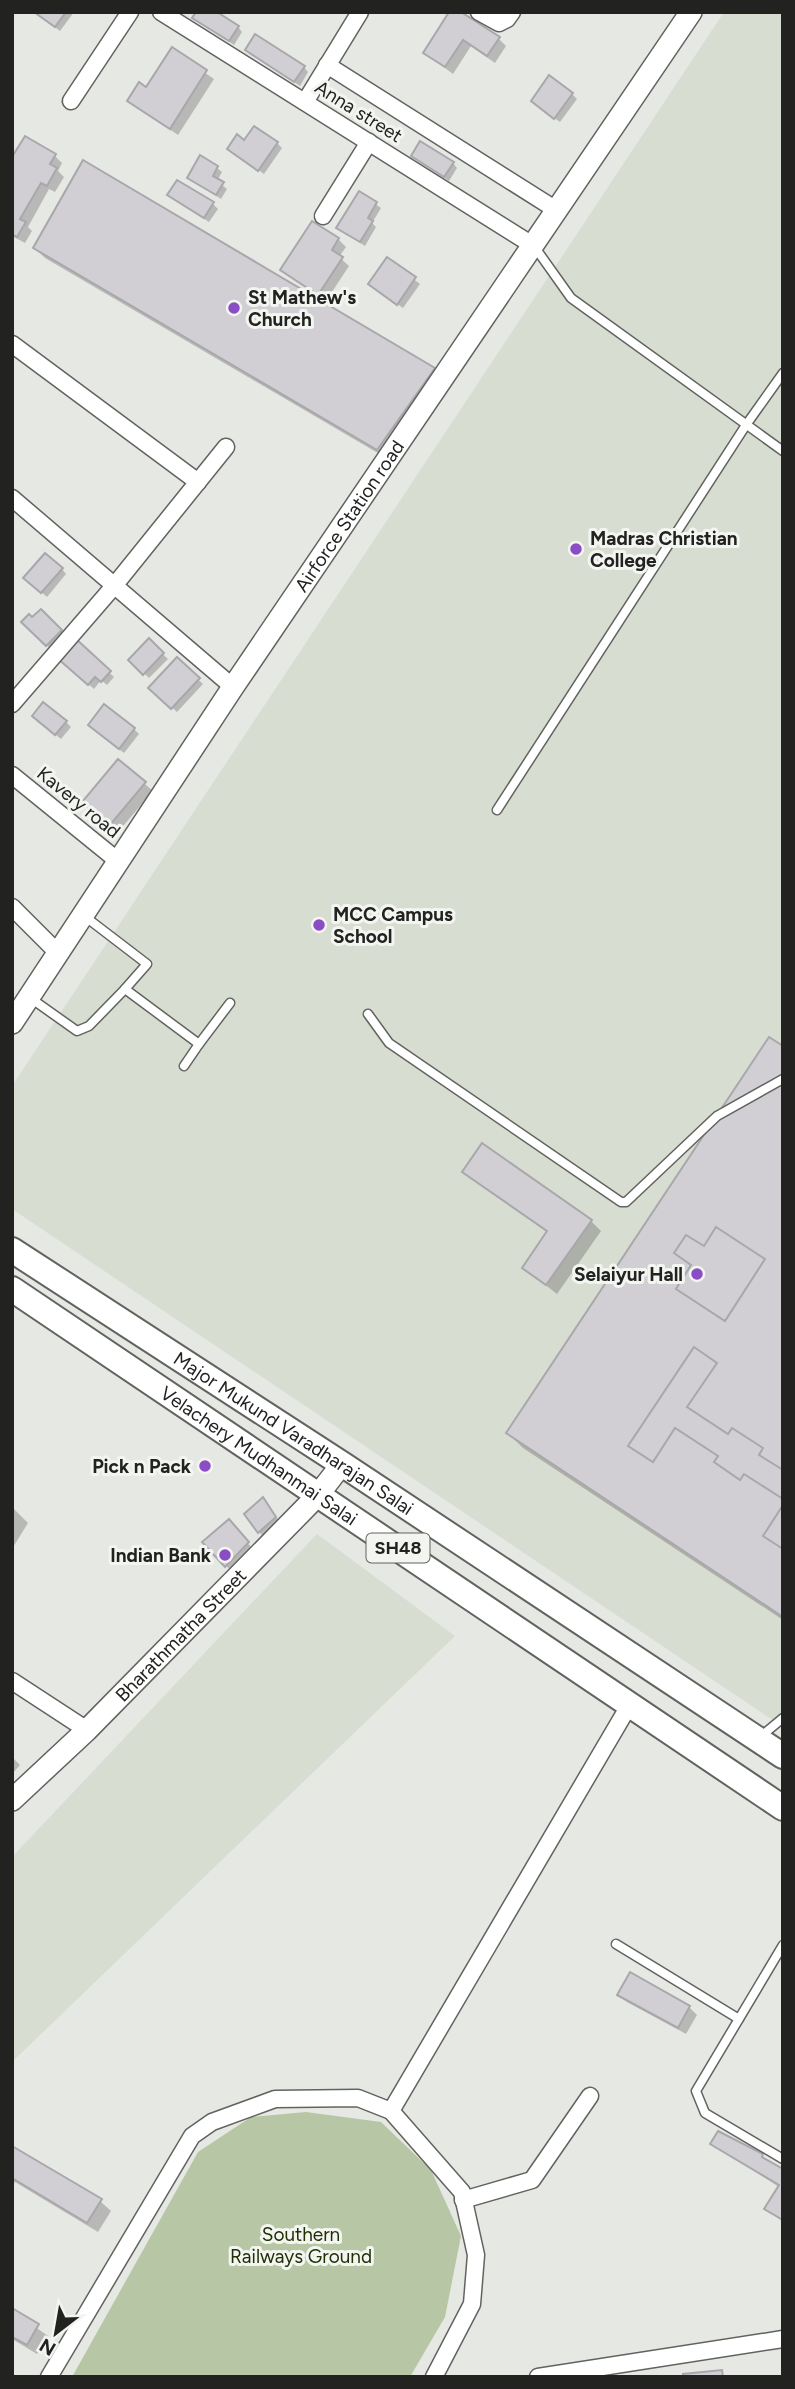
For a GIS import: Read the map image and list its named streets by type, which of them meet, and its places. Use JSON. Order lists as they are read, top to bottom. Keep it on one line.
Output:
{"streets":{"main road":["Major Mukund Varadharajan Salai","Velachery Mudhanmai Salai","SH48"],"street":["Anna street","Airforce Station road","Kavery road","Bharathmatha Street"]},"crossings":[["Anna street","Airforce Station road"],["Airforce Station road","Kavery road"],["Major Mukund Varadharajan Salai","Bharathmatha Street"],["Velachery Mudhanmai Salai","Bharathmatha Street"]],"parks":["Southern Railways Ground"],"places":["St Mathew's Church","Madras Christian College","MCC Campus School","Selaiyur Hall","Pick n Pack","Indian Bank"],"north":"bottom left"}
